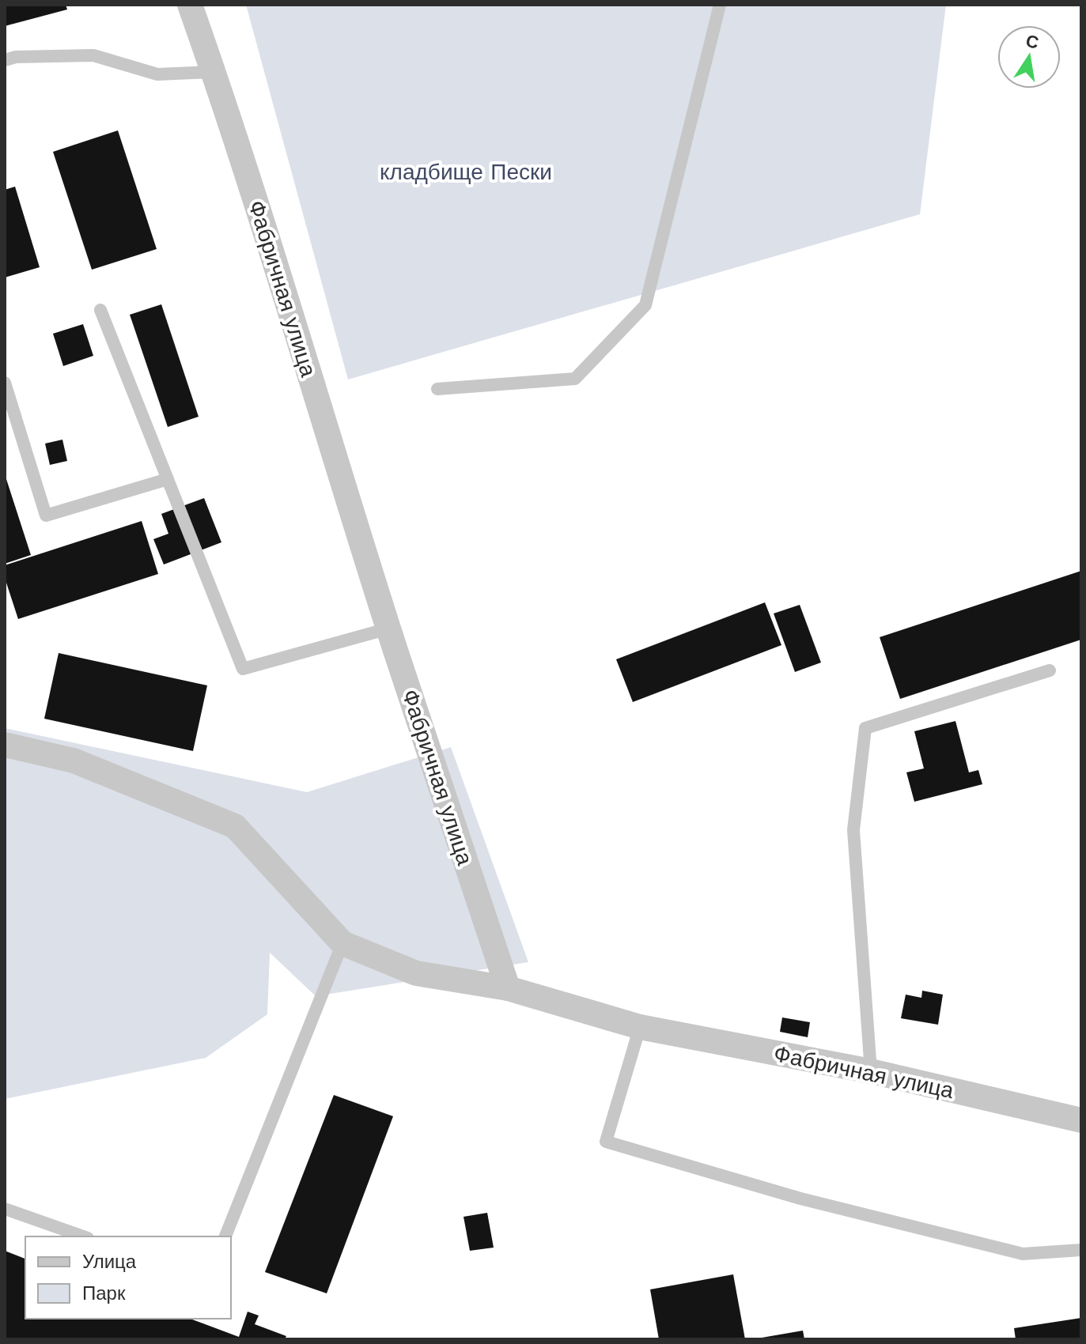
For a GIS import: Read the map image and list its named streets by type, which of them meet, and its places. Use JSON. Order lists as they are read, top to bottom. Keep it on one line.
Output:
{"streets":{"street":["Фабричная улица"]},"parks":["кладбище Пески"],"legend":["Улица","Парк"],"north":"top"}
